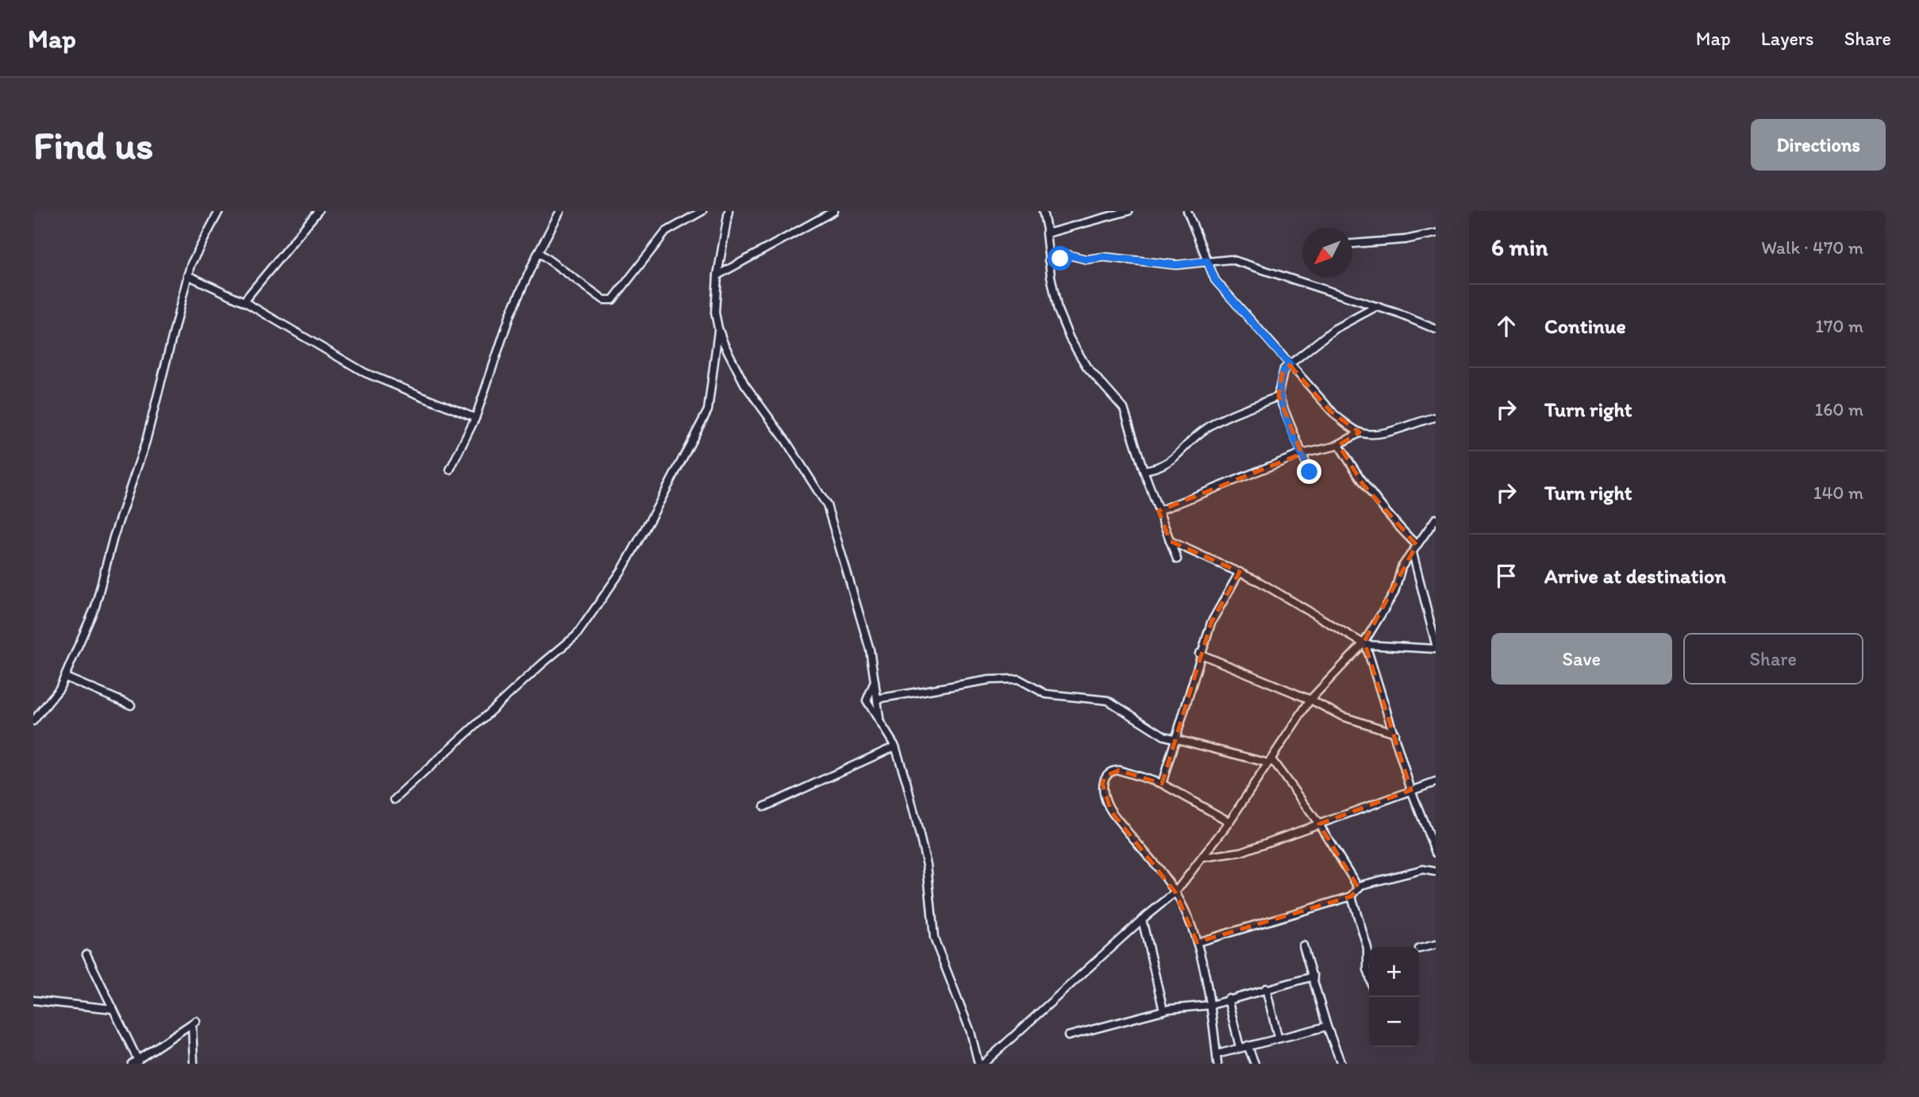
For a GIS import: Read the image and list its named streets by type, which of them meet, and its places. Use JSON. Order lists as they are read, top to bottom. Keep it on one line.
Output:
{"north":"bottom left","page":{"header":"Map","nav":["Map","Layers","Share"],"buttons":["Directions",["Save","Share"]],"title":"Find us","heading":["6 min","Walk · 470 m"],"list":[["Continue","170 m"],["Turn right","160 m"],["Turn right","140 m"],"Arrive at destination"],"map_buttons":["+","−"]}}
